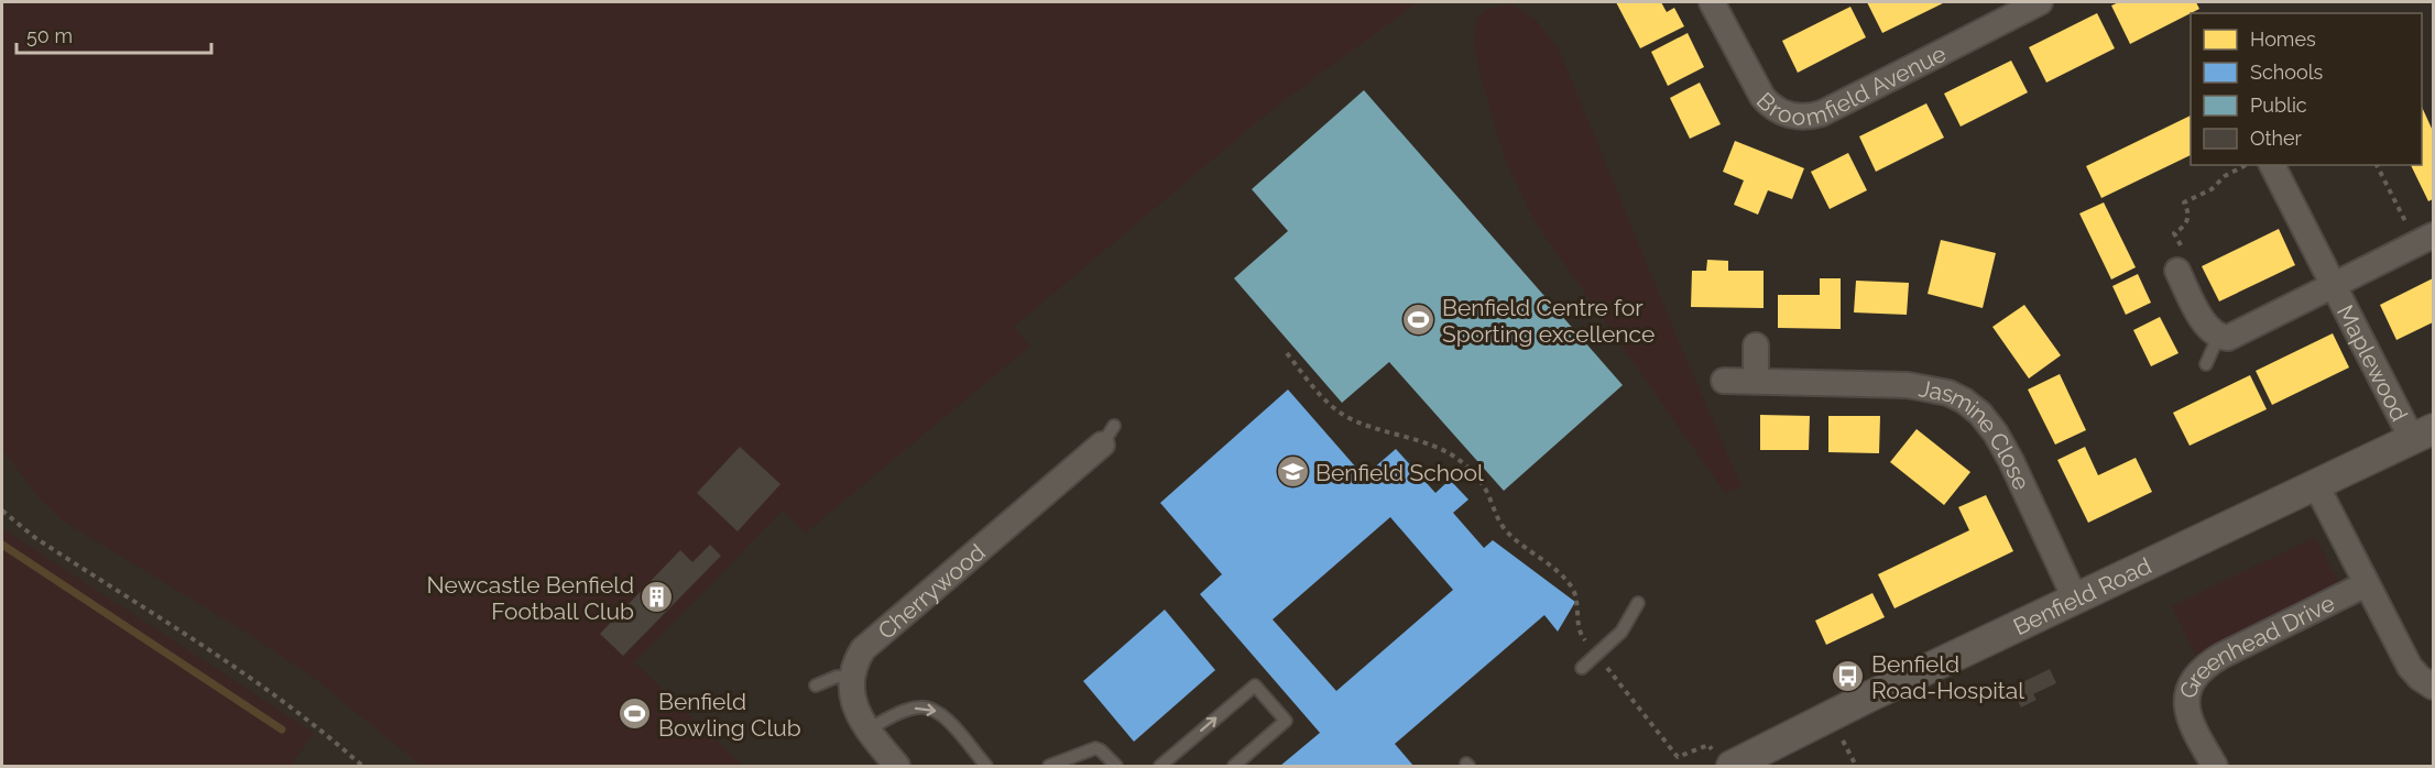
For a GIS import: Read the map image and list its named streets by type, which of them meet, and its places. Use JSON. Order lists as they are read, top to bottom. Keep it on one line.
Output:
{"streets":{"street":["Broomfield Avenue","Maplewood","Jasmine Close","Cherrywood","Benfield Road","Greenhead Drive"]},"crossings":[["Maplewood","Benfield Road"],["Jasmine Close","Benfield Road"],["Benfield Road","Greenhead Drive"]],"places":{"sports":["Benfield Centre for Sporting excellence","Benfield Bowling Club"],"school or university":["Benfield School"],"building":["Newcastle Benfield Football Club"],"bus stop":["Benfield Road-Hospital"]},"legend":["Homes","Schools","Public","Other"],"scale_bar":"50 m"}
